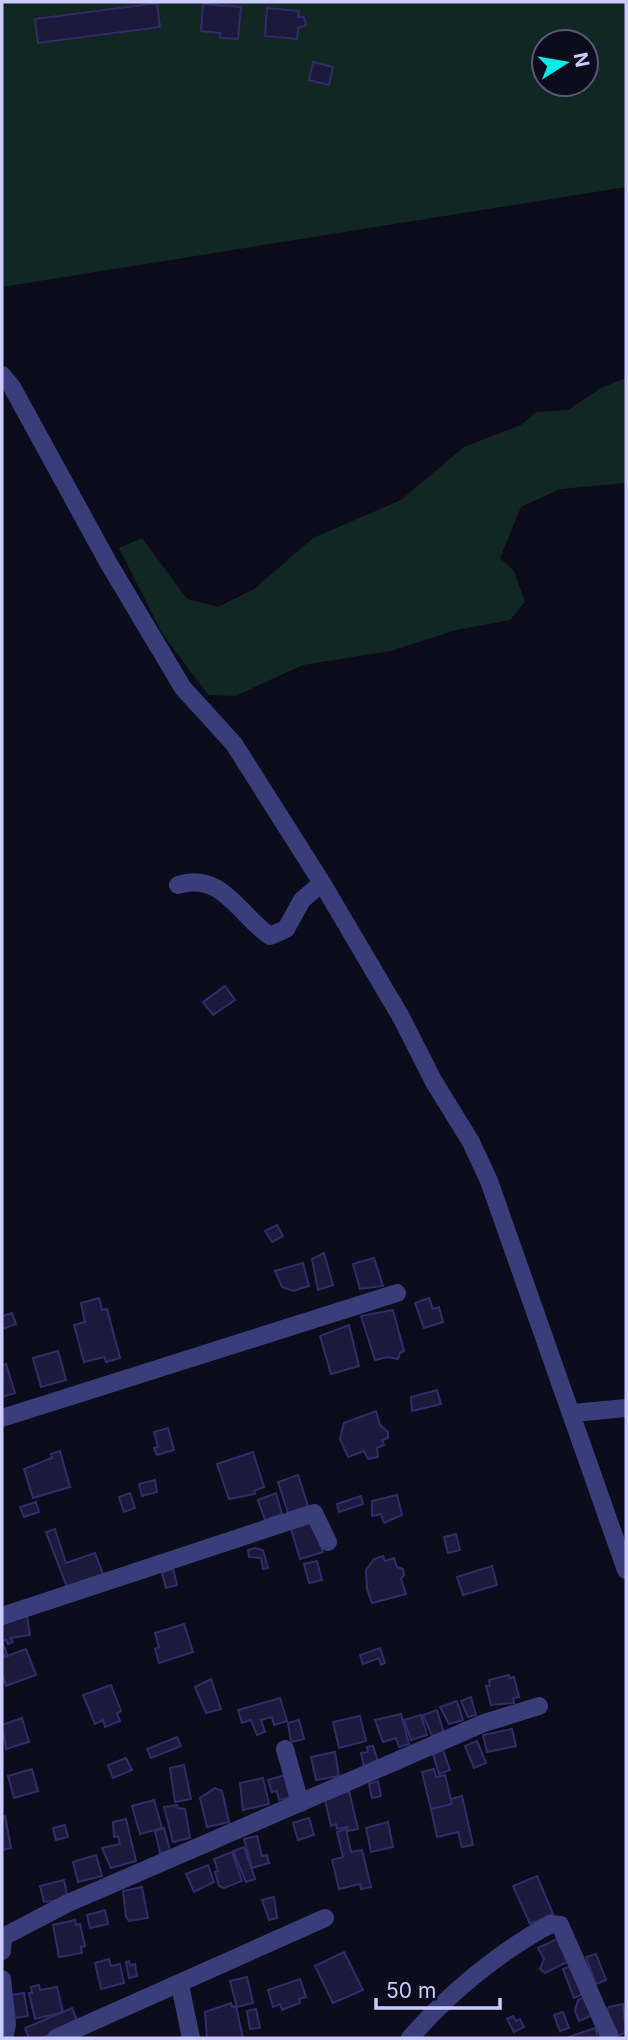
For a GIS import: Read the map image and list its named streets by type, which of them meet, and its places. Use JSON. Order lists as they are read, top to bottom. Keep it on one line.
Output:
{"scale_bar":"50 m","north":"right"}
